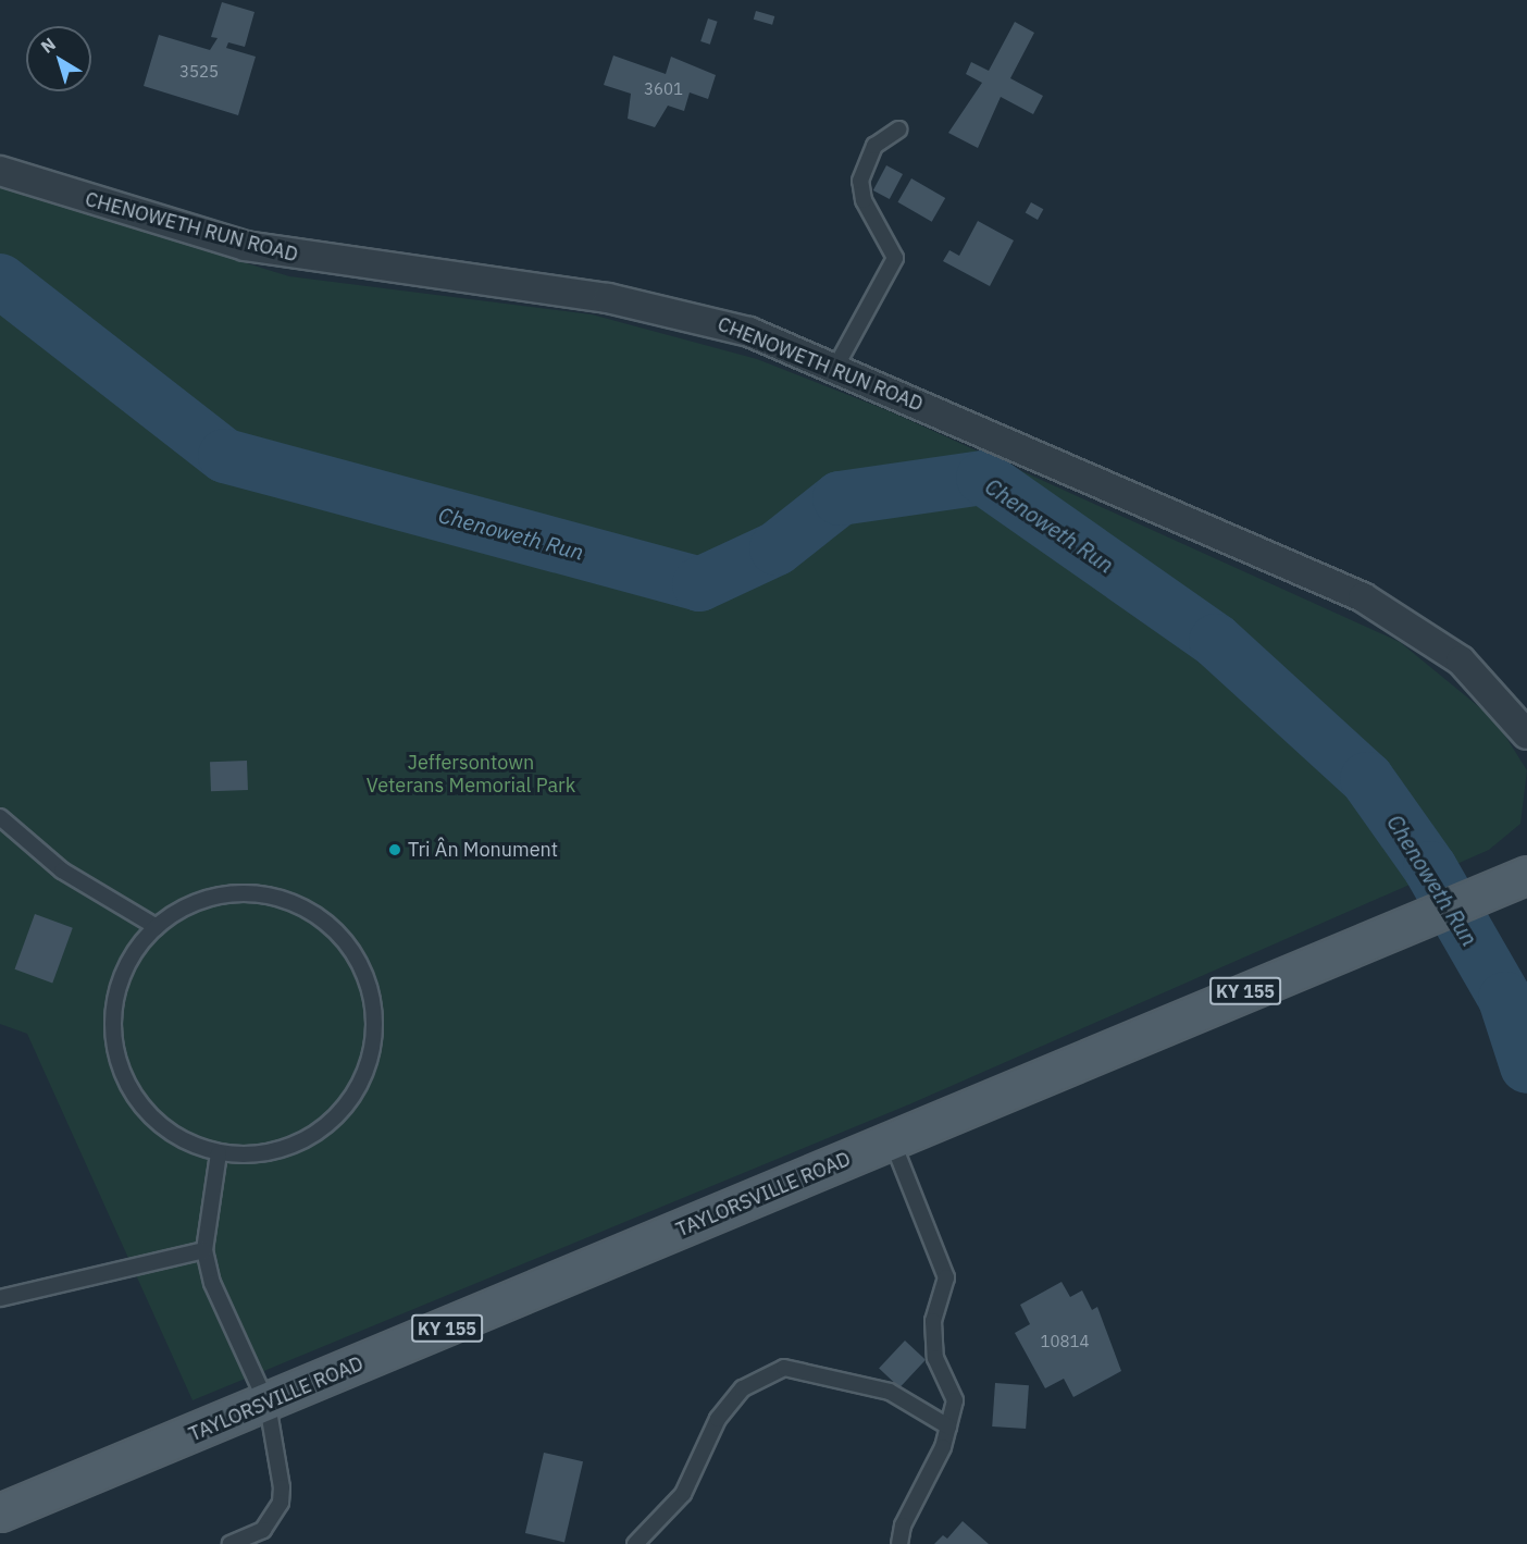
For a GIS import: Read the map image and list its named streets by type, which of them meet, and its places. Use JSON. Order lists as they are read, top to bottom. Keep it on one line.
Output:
{"streets":{"main road":["KY 155","TAYLORSVILLE ROAD"],"street":["CHENOWETH RUN ROAD"]},"water":["Chenoweth Run"],"parks":["Jeffersontown Veterans Memorial Park"],"places":["Tri Ân Monument"],"house_numbers":["3525","3601","10814"],"north":"top left"}
